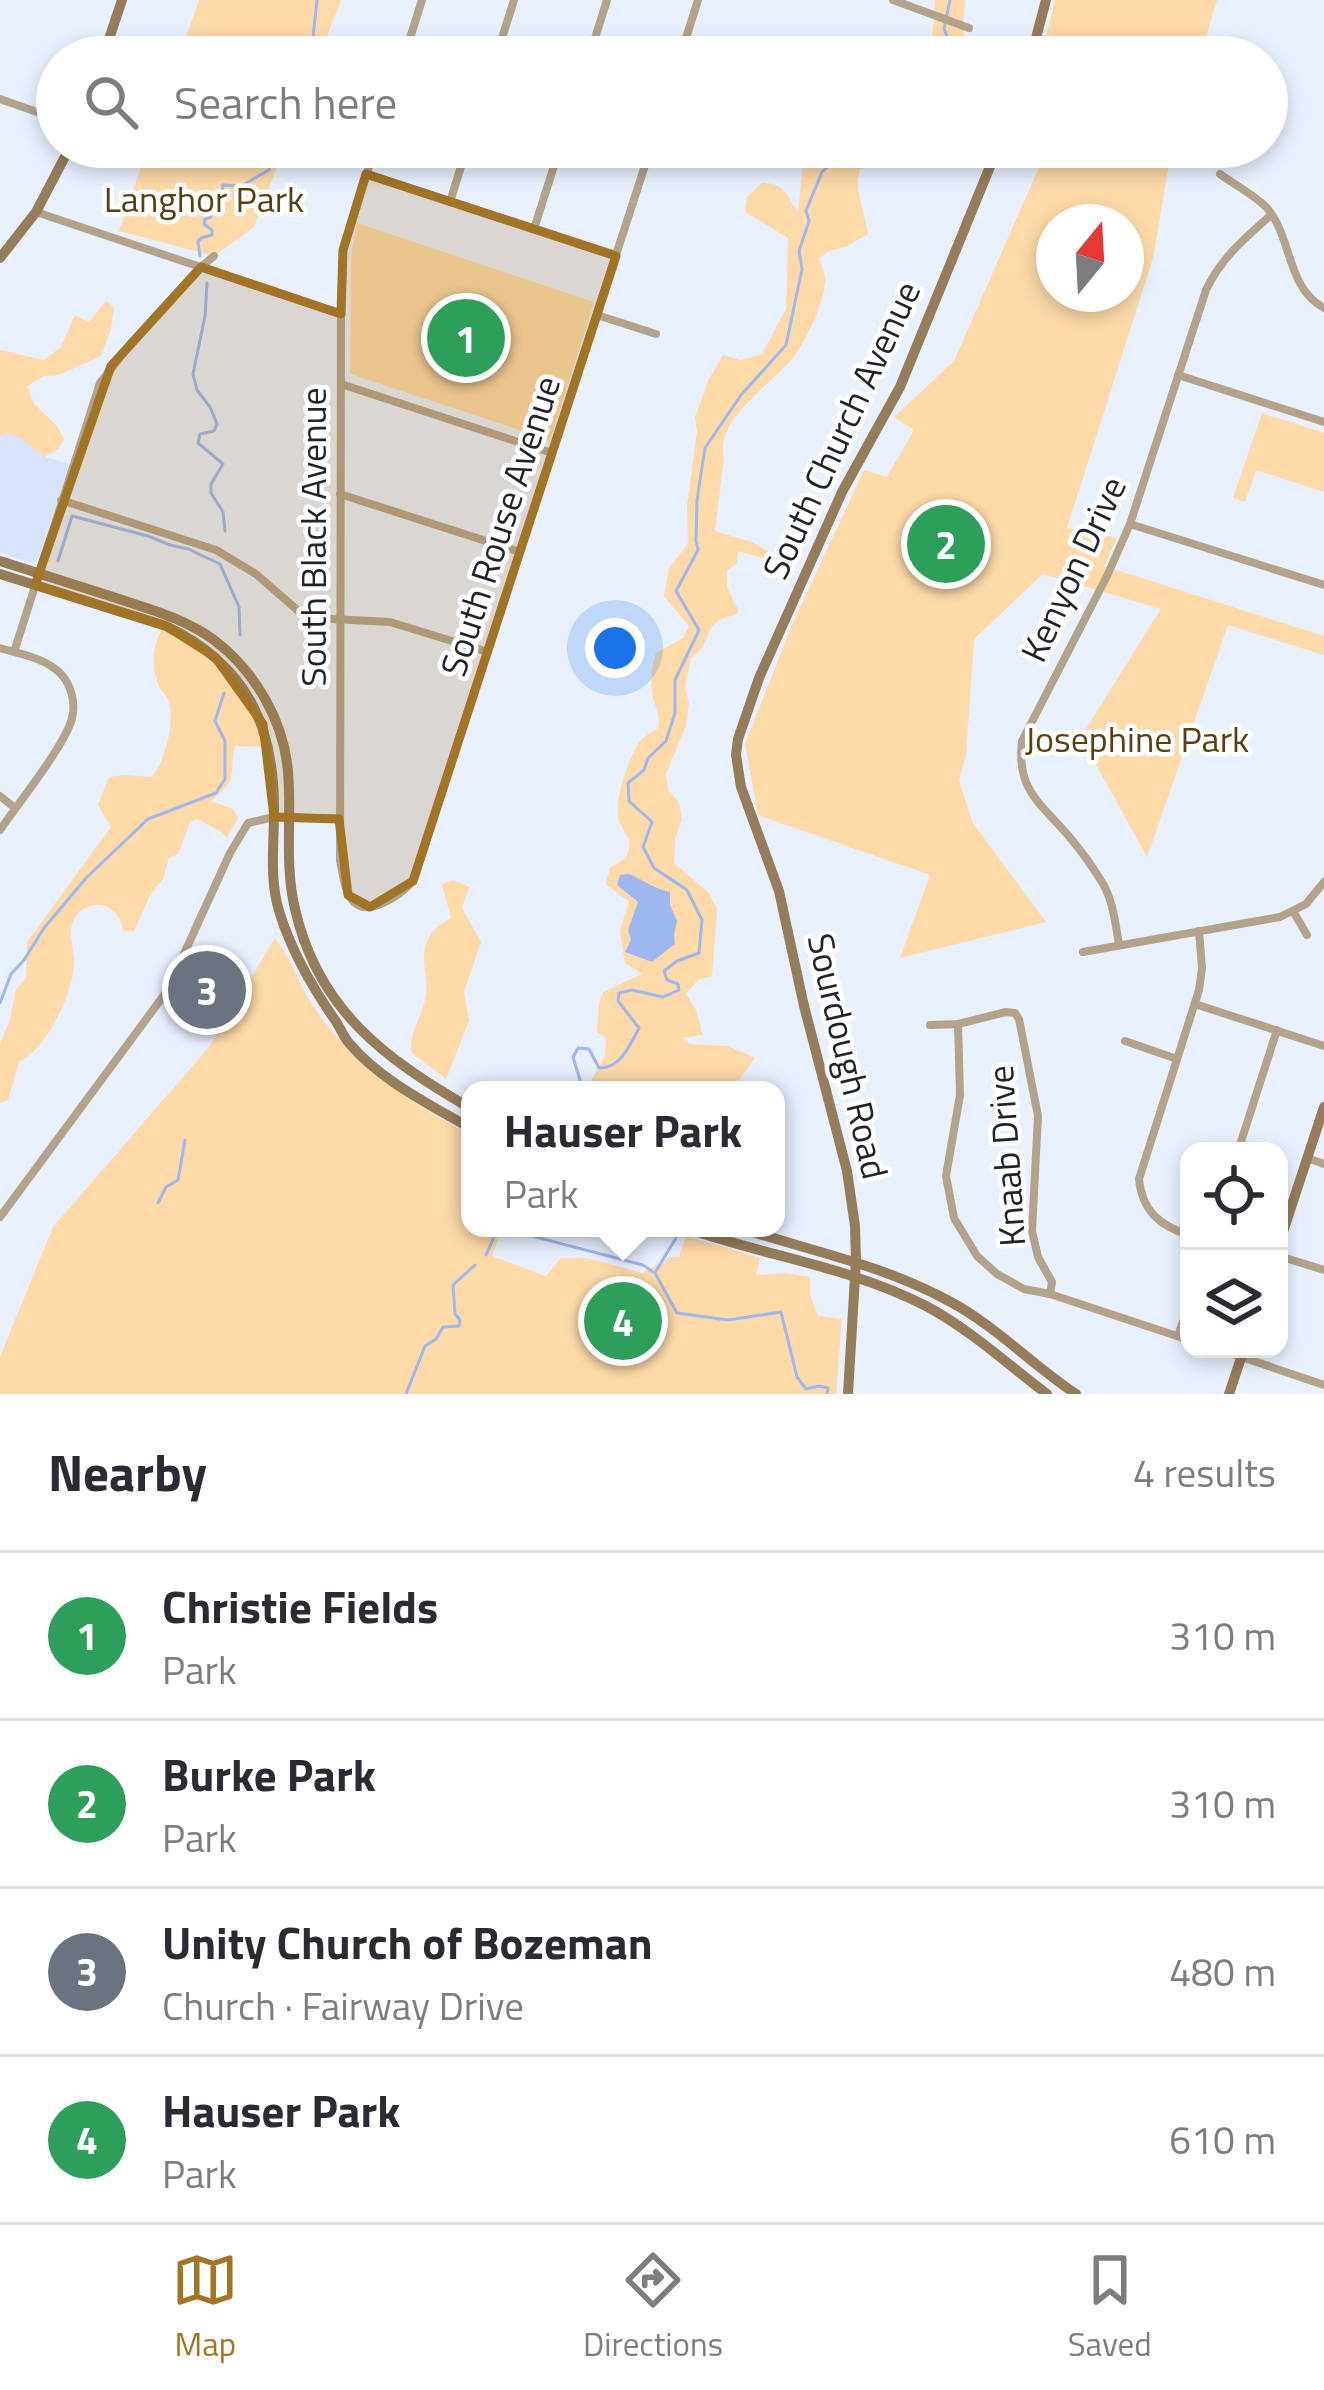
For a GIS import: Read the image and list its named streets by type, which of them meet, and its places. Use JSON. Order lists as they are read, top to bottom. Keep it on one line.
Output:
{"streets":{"main road":["South Church Avenue","Sourdough Road"],"street":["South Rouse Avenue","South Black Avenue","Kenyon Drive","Knaab Drive"]},"crossings":[["South Church Avenue","Sourdough Road"],["South Rouse Avenue","South Black Avenue"]],"parks":["Langhor Park","Josephine Park"],"north":"top","page":{"search":"Search here","pins":["1","2","3","4"],"popup":["Hauser Park","Park"],"heading":["Nearby","4 results"],"list":[{"mark":"1","name":"Christie Fields","note":"Park","value":"310 m"},{"mark":"2","name":"Burke Park","note":"Park","value":"310 m"},{"mark":"3","name":"Unity Church of Bozeman","note":"Church · Fairway Drive","value":"480 m"},{"mark":"4","name":"Hauser Park","note":"Park","value":"610 m"}],"nav":["Map","Directions","Saved"]}}
